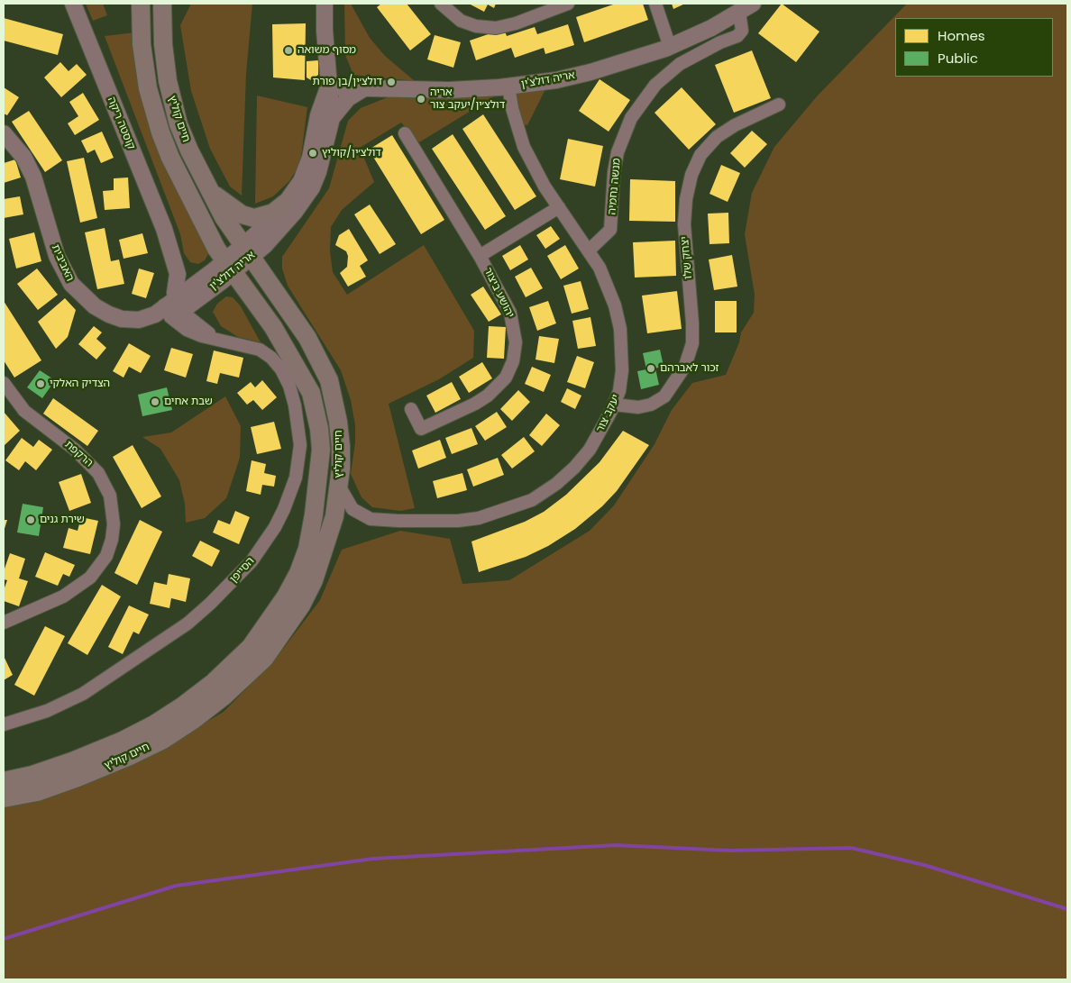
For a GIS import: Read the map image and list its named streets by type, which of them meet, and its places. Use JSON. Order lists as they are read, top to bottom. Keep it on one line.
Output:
{"streets":{"main road":["חיים קוליץ"],"street":["אריה דולצ'ין","קוסטה ריקה","מנשה נחמיה","יצחק שלו","האביבית","יהושע ביצור","יעקב צור","הרקפת","הסייפן"]},"crossings":[["אריה דולצ'ין","חיים קוליץ"],["אריה דולצ'ין","קוסטה ריקה"],["אריה דולצ'ין","מנשה נחמיה"],["אריה דולצ'ין","האביבית"],["אריה דולצ'ין","יעקב צור"],["אריה דולצ'ין","הסייפן"],["חיים קוליץ","יעקב צור"],["קוסטה ריקה","האביבית"],["קוסטה ריקה","הסייפן"],["מנשה נחמיה","יעקב צור"],["יצחק שלו","יעקב צור"],["האביבית","הסייפן"]],"places":["מסוף משואה","דולצ׳ין/בן פורת","אריה דולצ׳ין/יעקב צור","דולצ׳ין/קוליץ","זכור לאברהם","הצדיק האלקי","שבת אחים","שירת גנים"],"legend":["Homes","Public"]}
